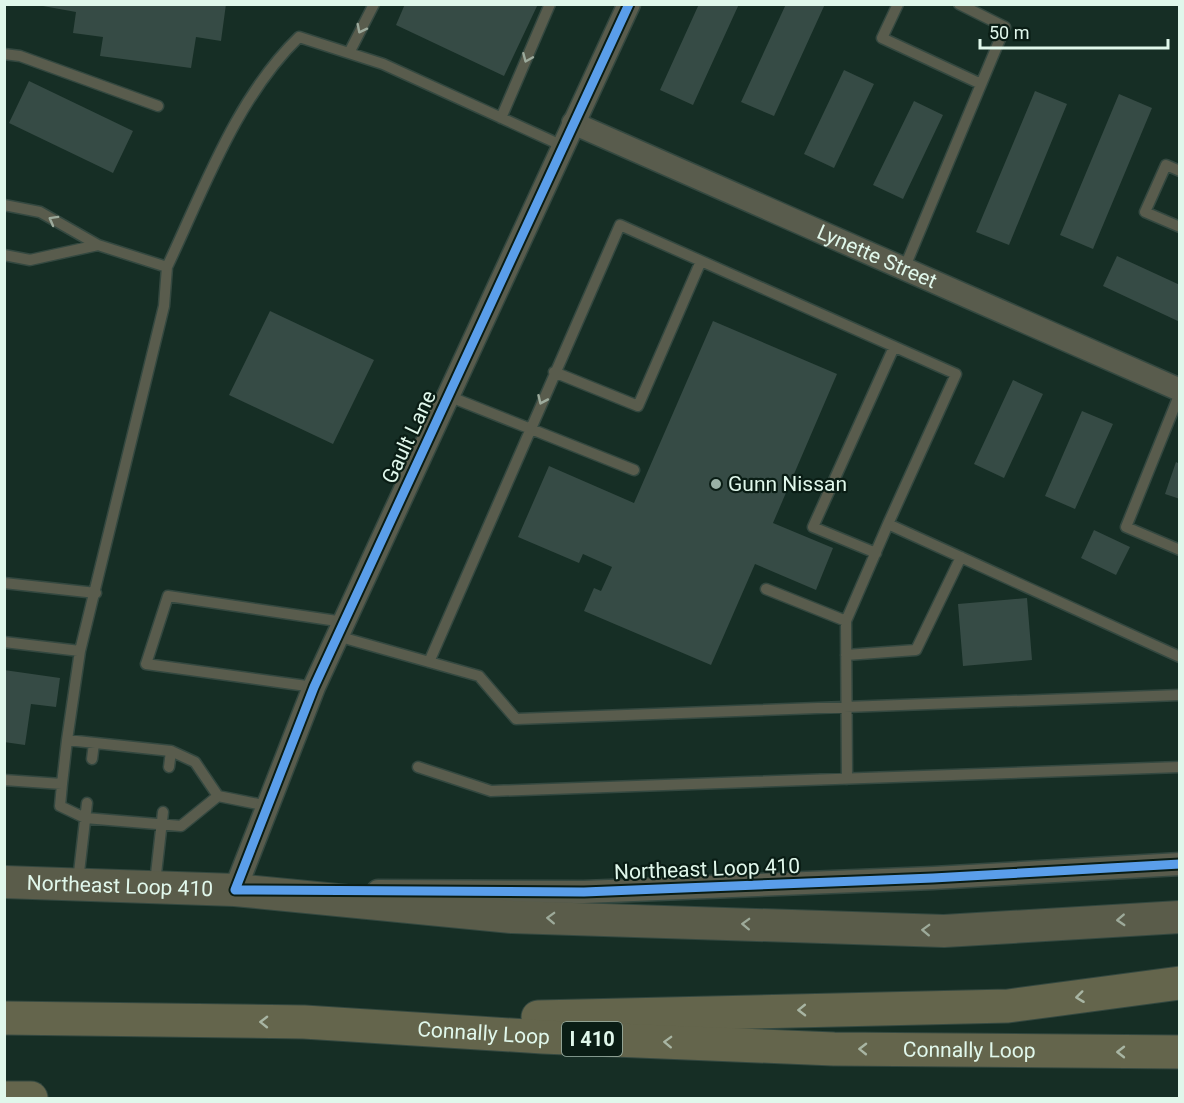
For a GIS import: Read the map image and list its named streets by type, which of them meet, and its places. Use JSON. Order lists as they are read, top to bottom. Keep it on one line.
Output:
{"streets":{"highway":["Connally Loop","I 410"],"main road":["Northeast Loop 410"],"street":["Lynette Street","Gault Lane"]},"crossings":[["Lynette Street","Gault Lane"],["Gault Lane","Northeast Loop 410"]],"places":["Gunn Nissan"],"scale_bar":"50 m"}
